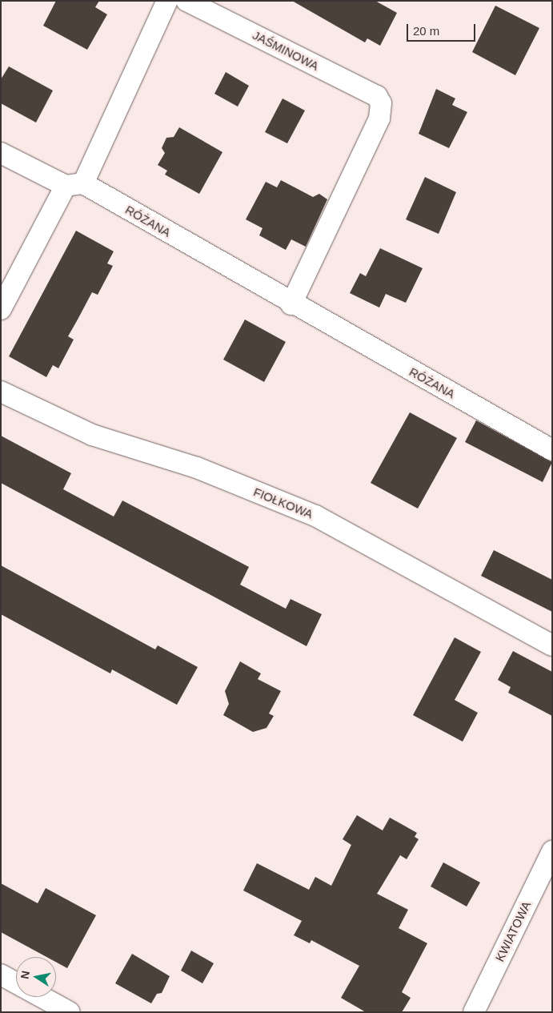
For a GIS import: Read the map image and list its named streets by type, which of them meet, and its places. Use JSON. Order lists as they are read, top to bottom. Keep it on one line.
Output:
{"streets":{"street":["JAŚMINOWA","RÓŻANA","FIOŁKOWA","KWIATOWA"]},"crossings":[["JAŚMINOWA","RÓŻANA"]],"scale_bar":"20 m","north":"left"}
